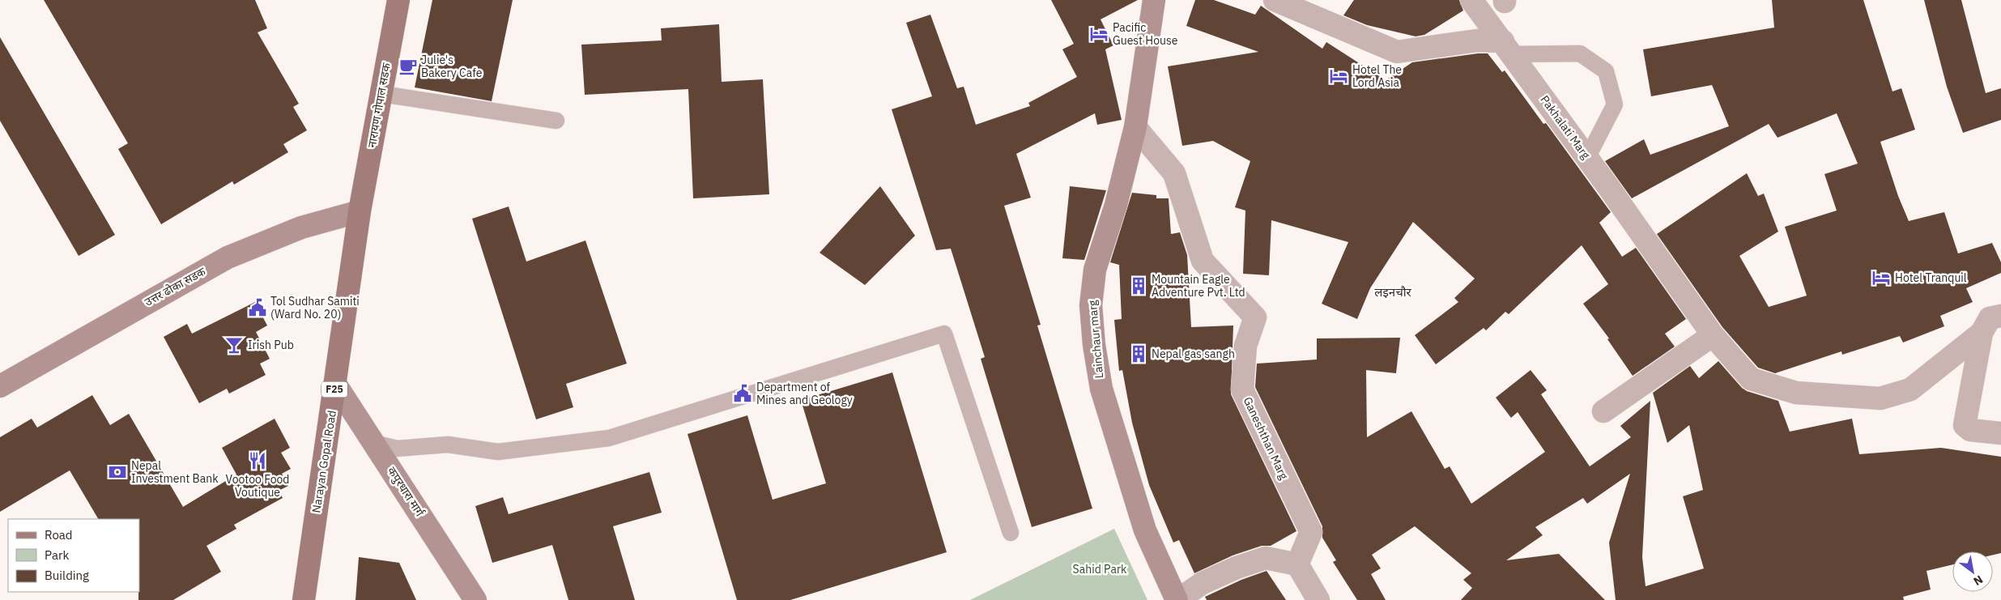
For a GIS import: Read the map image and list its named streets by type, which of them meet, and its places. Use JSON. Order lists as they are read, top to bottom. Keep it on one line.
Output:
{"streets":{"main road":["नारायण गोपाल सडक","F25","Narayan Gopal Road"],"street":["Pakhalati Marg","उत्तर ढोका सडक","Lainchaur marg","Ganeshthan Marg","कपुरधारा मार्ग"]},"crossings":[["नारायण गोपाल सडक","उत्तर ढोका सडक"],["नारायण गोपाल सडक","Narayan Gopal Road"],["उत्तर ढोका सडक","Narayan Gopal Road"],["Lainchaur marg","Ganeshthan Marg"],["Narayan Gopal Road","कपुरधारा मार्ग"]],"districts":["लइनचौर"],"parks":["Sahid Park"],"places":{"hotel":["Pacific Guest House","Hotel The Lord Asia","Hotel Tranquil"],"cafe":["Julie's Bakery Cafe"],"building":["Mountain Eagle Adventure Pvt. Ltd","Nepal gas sangh"],"public building":["Tol Sudhar Samiti (Ward No. 20)","Department of Mines and Geology"],"bar":["Irish Pub"],"restaurant":["Vootoo Food Voutique"],"bank":["Nepal Investment Bank"]},"legend":["Road","Park","Building"],"north":"bottom right"}
